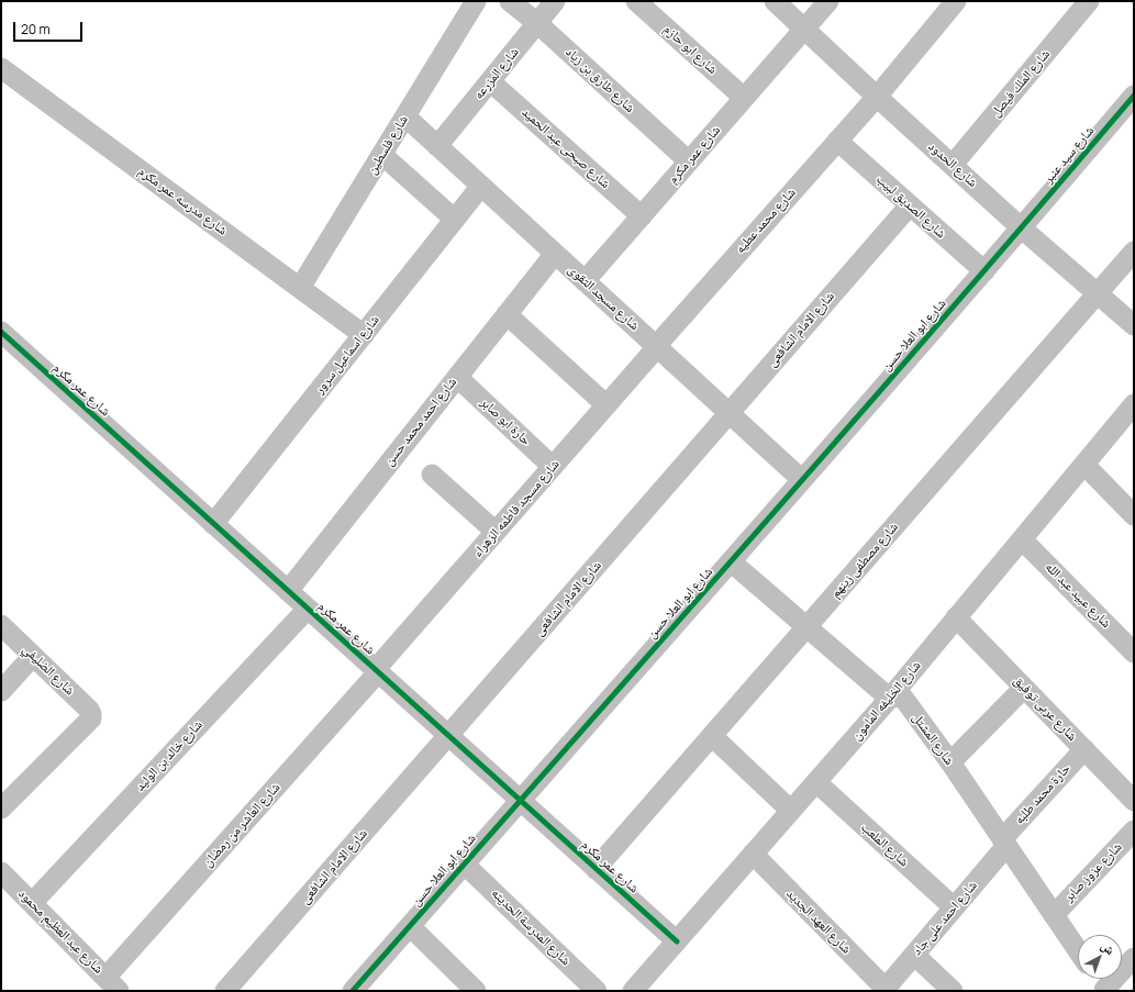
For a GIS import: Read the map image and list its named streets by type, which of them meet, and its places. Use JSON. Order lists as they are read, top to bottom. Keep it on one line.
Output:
{"streets":{"street":["شارع ابو حازم","شارع المزرعه","شارع طارق بن زياد","شارع الملك فيصل","شارع فلسطين","شارع صبحى عبد الحميد","شارع عمر مكرم","شارع سيد عنبر","شارع الحدود","شارع مدرسه عمر مكرم","شارع الصديق لبيب","شارع محمد عطيه","شارع مسجد التقوى","شارع الامام الشافعى","شارع ابو العلا حسن","شارع اسماعيل سرور","شارع احمد محمد حسن","حارة ابو صابر","شارع مسجد فاطمه الزهراء","شارع مصطفى زينهم","شارع عبيد عبد الله","شارع الضليفي","شارع الخليفه المامون","شارع عربى توفيق","شارع المشتل","شارع خالد بن الوليد","حارة محمد طلبه","شارع العاشر من رمضان","شارع الملعب","شارع عزوز صابر","شارع احمد على جاد","شارع العهد الجديد","شارع المدرسة الحديثه","شارع عبد العظيم محمود"]},"crossings":[["شارع ابو حازم","شارع عمر مكرم"],["شارع المزرعه","شارع طارق بن زياد"],["شارع المزرعه","شارع صبحى عبد الحميد"],["شارع المزرعه","شارع مسجد التقوى"],["شارع طارق بن زياد","شارع عمر مكرم"],["شارع الملك فيصل","شارع الحدود"],["شارع فلسطين","شارع مدرسه عمر مكرم"],["شارع فلسطين","شارع مسجد التقوى"],["شارع صبحى عبد الحميد","شارع عمر مكرم"],["شارع عمر مكرم","شارع الحدود"],["شارع عمر مكرم","شارع مسجد التقوى"],["شارع عمر مكرم","شارع الامام الشافعى"],["شارع عمر مكرم","شارع ابو العلا حسن"],["شارع عمر مكرم","شارع اسماعيل سرور"],["شارع عمر مكرم","شارع احمد محمد حسن"],["شارع عمر مكرم","شارع مسجد فاطمه الزهراء"],["شارع عمر مكرم","شارع مصطفى زينهم"],["شارع عمر مكرم","شارع الخليفه المامون"],["شارع عمر مكرم","شارع خالد بن الوليد"],["شارع عمر مكرم","شارع العاشر من رمضان"],["شارع سيد عنبر","شارع الحدود"],["شارع سيد عنبر","شارع ابو العلا حسن"],["شارع الحدود","شارع محمد عطيه"],["شارع الحدود","شارع ابو العلا حسن"],["شارع الحدود","شارع مصطفى زينهم"],["شارع مدرسه عمر مكرم","شارع اسماعيل سرور"],["شارع الصديق لبيب","شارع محمد عطيه"],["شارع الصديق لبيب","شارع الامام الشافعى"],["شارع الصديق لبيب","شارع ابو العلا حسن"],["شارع محمد عطيه","شارع مسجد التقوى"],["شارع محمد عطيه","شارع مسجد فاطمه الزهراء"],["شارع مسجد التقوى","شارع الامام الشافعى"],["شارع مسجد التقوى","شارع ابو العلا حسن"],["شارع مسجد التقوى","شارع اسماعيل سرور"],["شارع مسجد التقوى","شارع احمد محمد حسن"],["شارع مسجد التقوى","شارع مسجد فاطمه الزهراء"],["شارع ابو العلا حسن","شارع المشتل"],["شارع ابو العلا حسن","شارع المدرسة الحديثه"],["شارع احمد محمد حسن","حارة ابو صابر"],["حارة ابو صابر","شارع مسجد فاطمه الزهراء"],["شارع مسجد فاطمه الزهراء","شارع العاشر من رمضان"],["شارع مصطفى زينهم","شارع المشتل"],["شارع عبيد عبد الله","شارع الخليفه المامون"],["شارع الخليفه المامون","شارع عربى توفيق"],["شارع الخليفه المامون","شارع المشتل"],["شارع الخليفه المامون","شارع الملعب"],["شارع الخليفه المامون","شارع العهد الجديد"],["شارع عربى توفيق","حارة محمد طلبه"],["شارع المشتل","حارة محمد طلبه"],["شارع المشتل","شارع عزوز صابر"],["شارع المشتل","شارع احمد على جاد"],["شارع خالد بن الوليد","شارع عبد العظيم محمود"],["حارة محمد طلبه","شارع احمد على جاد"],["شارع العاشر من رمضان","شارع عبد العظيم محمود"],["شارع الملعب","شارع احمد على جاد"],["شارع احمد على جاد","شارع العهد الجديد"]],"scale_bar":"20 m","north":"top right"}
